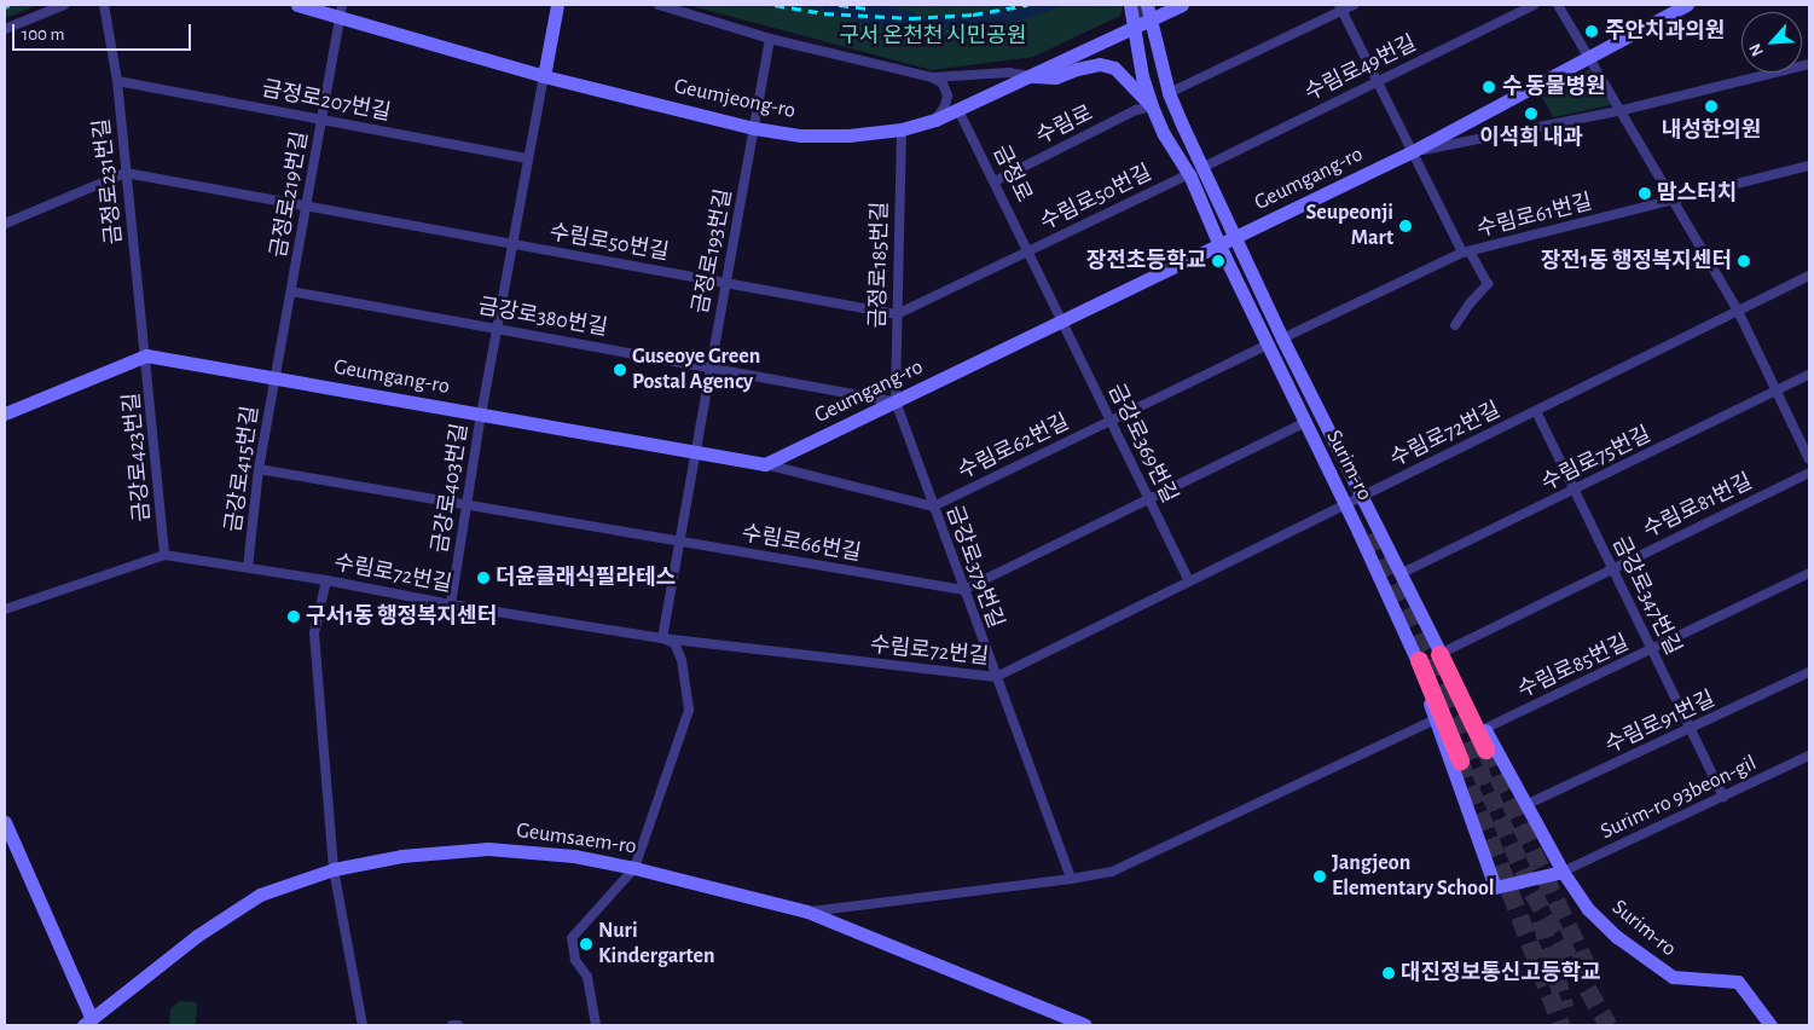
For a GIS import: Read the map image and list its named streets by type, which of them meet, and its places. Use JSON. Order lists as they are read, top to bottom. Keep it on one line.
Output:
{"streets":{"main road":["Geumjeong-ro","Geumgang-ro","Surim-ro","Geumsaem-ro"],"street":["수림로49번길","금정로207번길","수림로","금정로","금정로231번길","금정로219번길","수림로50번길","수림로61번길","금정로193번길","금정로185번길","금강로380번길","수림로72번길","금강로369번길","수림로62번길","금강로423번길","수림로75번길","금강로415번길","금강로403번길","수림로81번길","수림로66번길","금강로379번길","금강로347번길","수림로85번길","수림로91번길","Surim-ro 93beon-gil"]},"crossings":[["수림로49번길","Surim-ro"],["Geumjeong-ro","금정로"],["Geumjeong-ro","금정로219번길"],["Geumjeong-ro","금정로193번길"],["Geumjeong-ro","금정로185번길"],["Geumjeong-ro","Surim-ro"],["금정로207번길","금정로231번길"],["금정로207번길","금정로219번길"],["수림로","금정로"],["수림로","Surim-ro"],["금정로","Geumgang-ro"],["금정로","수림로50번길"],["금정로","금강로369번길"],["Geumgang-ro","금정로231번길"],["Geumgang-ro","금정로219번길"],["Geumgang-ro","금정로193번길"],["Geumgang-ro","금정로185번길"],["Geumgang-ro","금강로380번길"],["Geumgang-ro","금강로369번길"],["Geumgang-ro","금강로423번길"],["Geumgang-ro","Surim-ro"],["Geumgang-ro","금강로415번길"],["Geumgang-ro","금강로403번길"],["Geumgang-ro","금강로379번길"],["금정로231번길","수림로50번길"],["금정로231번길","금강로423번길"],["금정로219번길","수림로50번길"],["금정로219번길","금강로380번길"],["금정로219번길","금강로415번길"],["수림로50번길","금정로193번길"],["수림로50번길","금정로185번길"],["수림로50번길","Surim-ro"],["수림로61번길","Surim-ro"],["금정로193번길","금강로380번길"],["금정로193번길","수림로72번길"],["금정로193번길","수림로66번길"],["금정로185번길","금강로380번길"],["금정로185번길","금강로379번길"],["금강로380번길","금강로379번길"],["수림로72번길","금강로369번길"],["수림로72번길","금강로423번길"],["수림로72번길","Surim-ro"],["수림로72번길","금강로415번길"],["수림로72번길","금강로403번길"],["수림로72번길","금강로379번길"],["수림로72번길","금강로347번길"],["금강로369번길","수림로62번길"],["수림로62번길","Surim-ro"],["수림로62번길","금강로379번길"],["수림로75번길","Surim-ro"],["수림로75번길","금강로347번길"],["Surim-ro","수림로81번길"],["Surim-ro","수림로85번길"],["Surim-ro","수림로91번길"],["Surim-ro","Surim-ro 93beon-gil"],["금강로415번길","수림로66번길"],["금강로403번길","수림로66번길"],["수림로81번길","금강로347번길"],["수림로66번길","금강로379번길"],["금강로347번길","수림로85번길"],["금강로347번길","수림로91번길"],["금강로347번길","Surim-ro 93beon-gil"]],"parks":["구서 온천천 시민공원"],"places":["주안치과의원","수 동물병원","내성한의원","이석희 내과","맘스터치","Seupeonji Mart","장전초등학교","장전1동 행정복지센터","Guseoye Green Postal Agency","더윤클래식필라테스","구서1동 행정복지센터","Jangjeon Elementary School","Nuri Kindergarten","대진정보통신고등학교"],"scale_bar":"100 m","north":"bottom left"}
